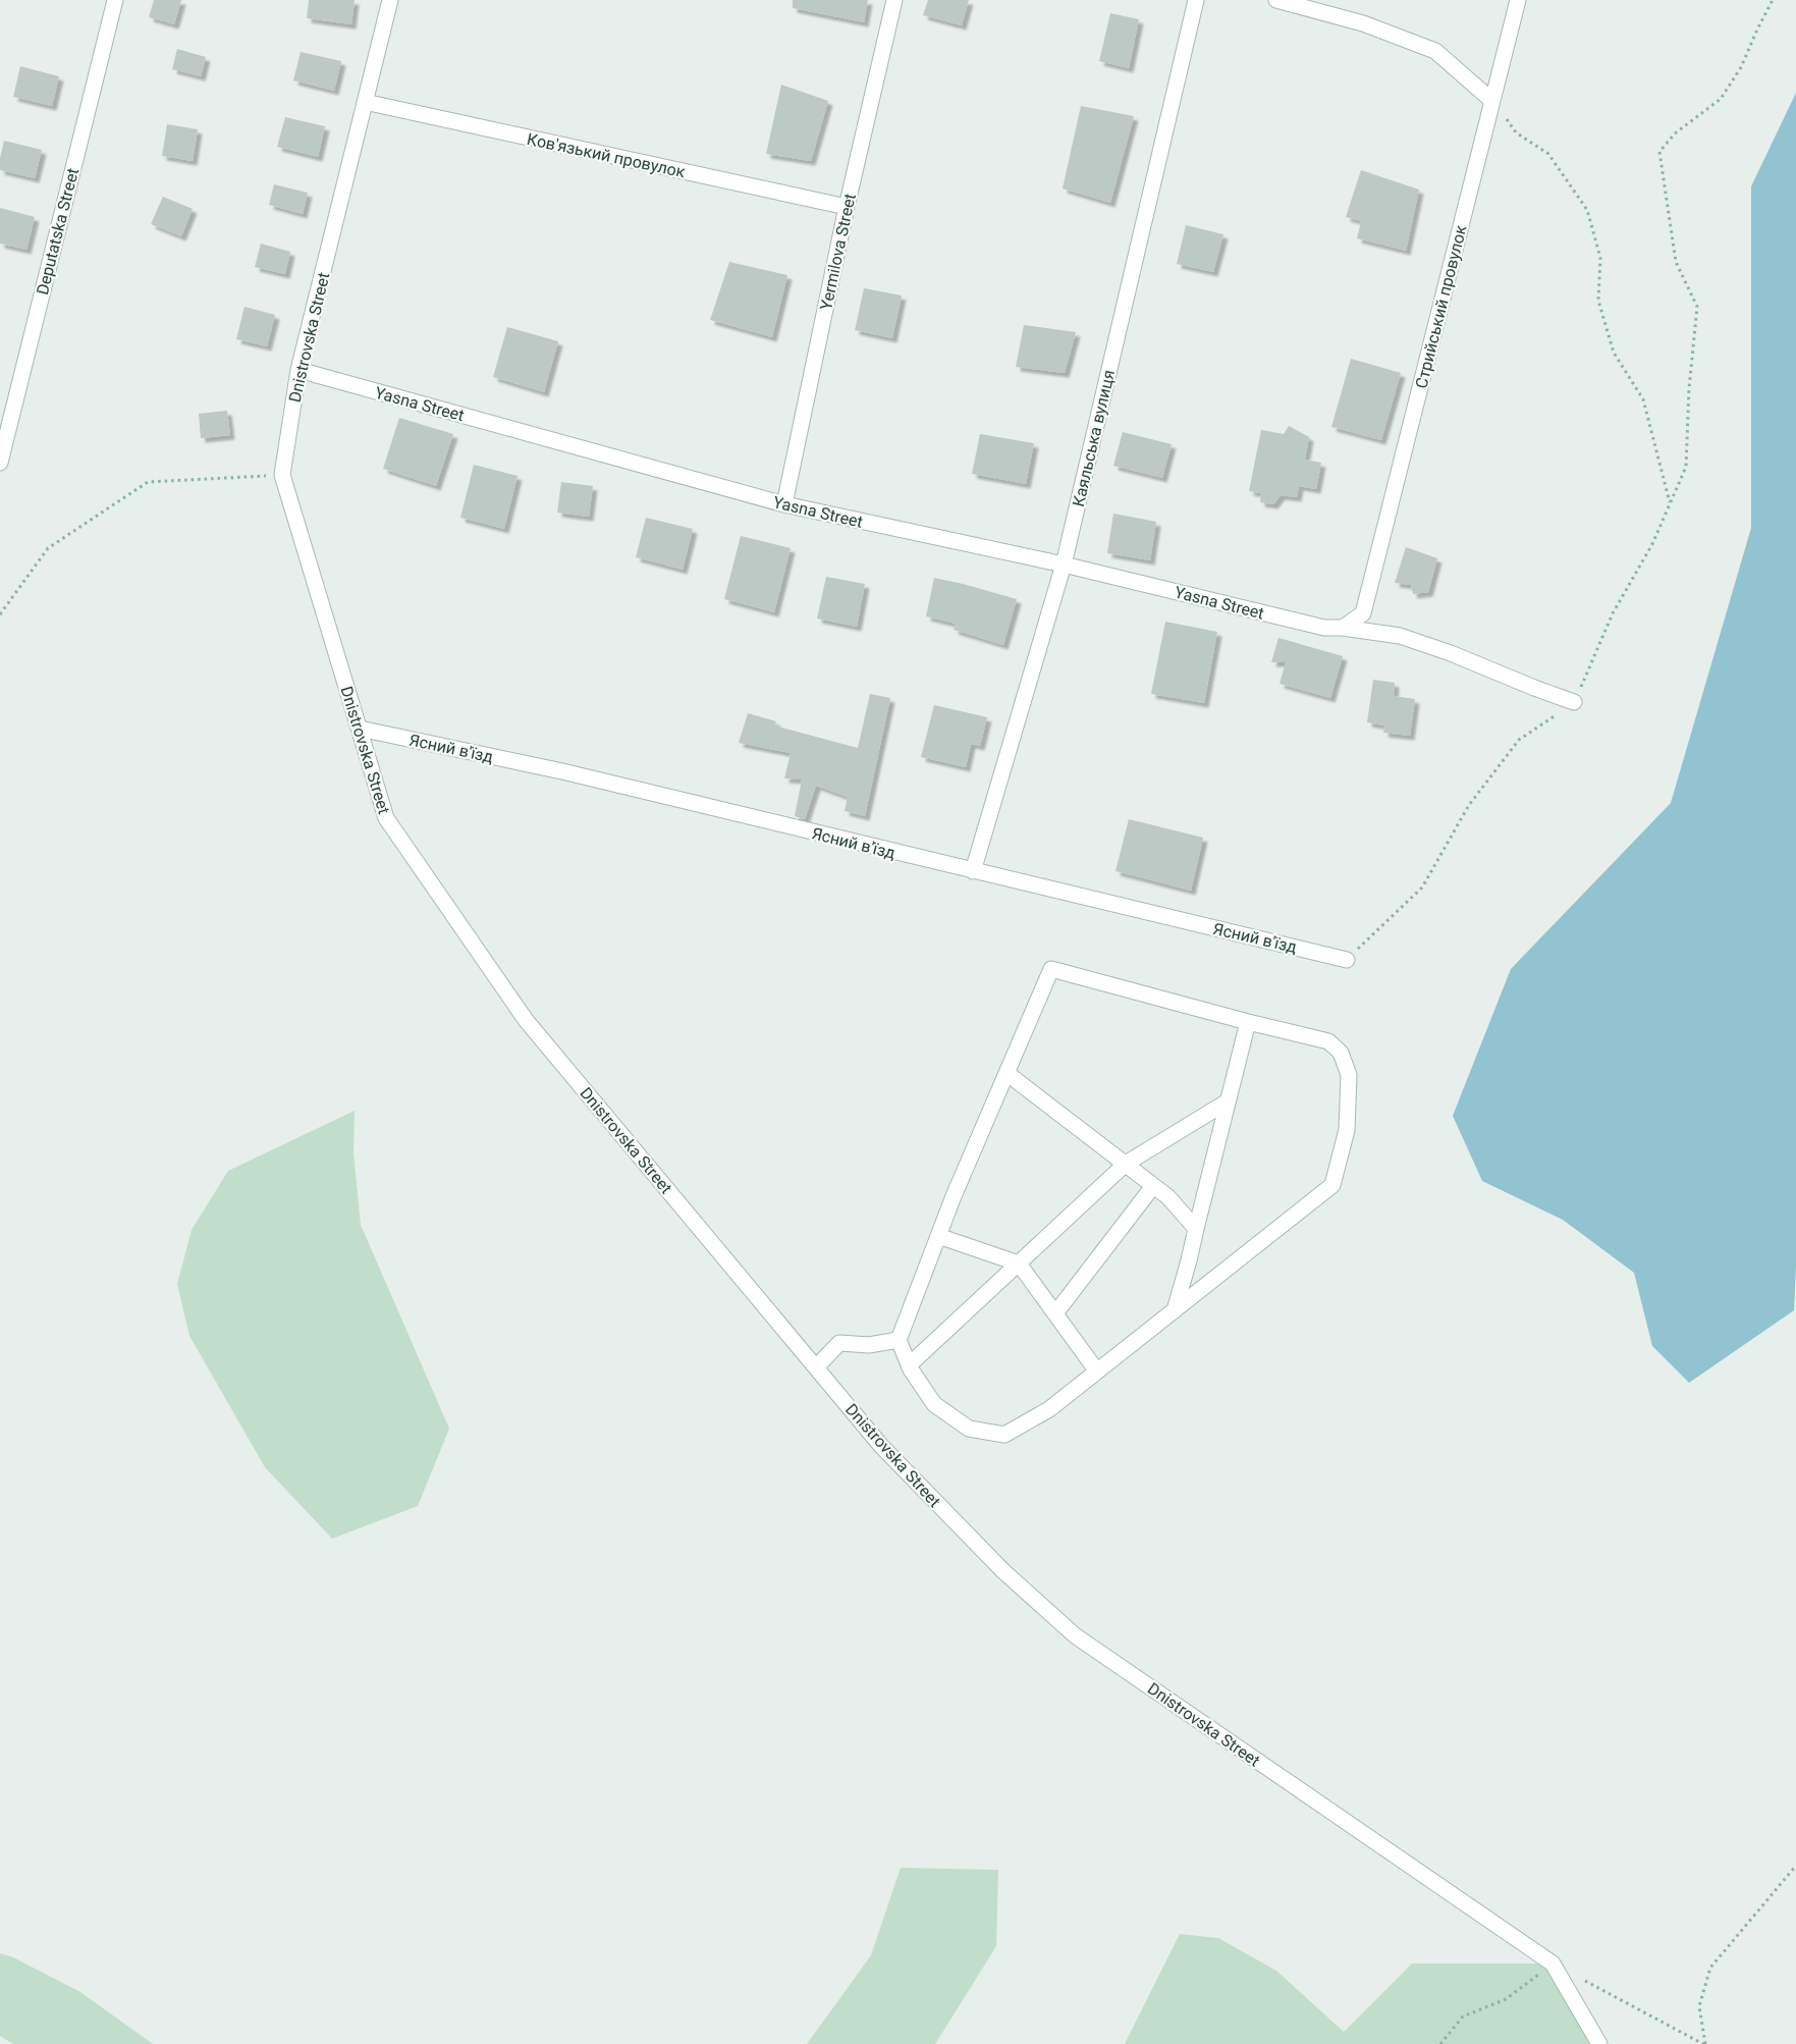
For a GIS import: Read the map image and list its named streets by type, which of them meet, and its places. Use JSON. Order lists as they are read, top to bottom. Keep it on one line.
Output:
{"streets":{"street":["Ков'язький провулок","Deputatska Street","Yermilova Street","Стрийський провулок","Dnistrovska Street","Yasna Street","Каяльська вулиця","Ясний в'їзд"]},"crossings":[["Ков'язький провулок","Yermilova Street"],["Ков'язький провулок","Dnistrovska Street"],["Yermilova Street","Yasna Street"],["Стрийський провулок","Yasna Street"],["Dnistrovska Street","Yasna Street"],["Dnistrovska Street","Ясний в'їзд"],["Yasna Street","Каяльська вулиця"],["Каяльська вулиця","Ясний в'їзд"]]}
